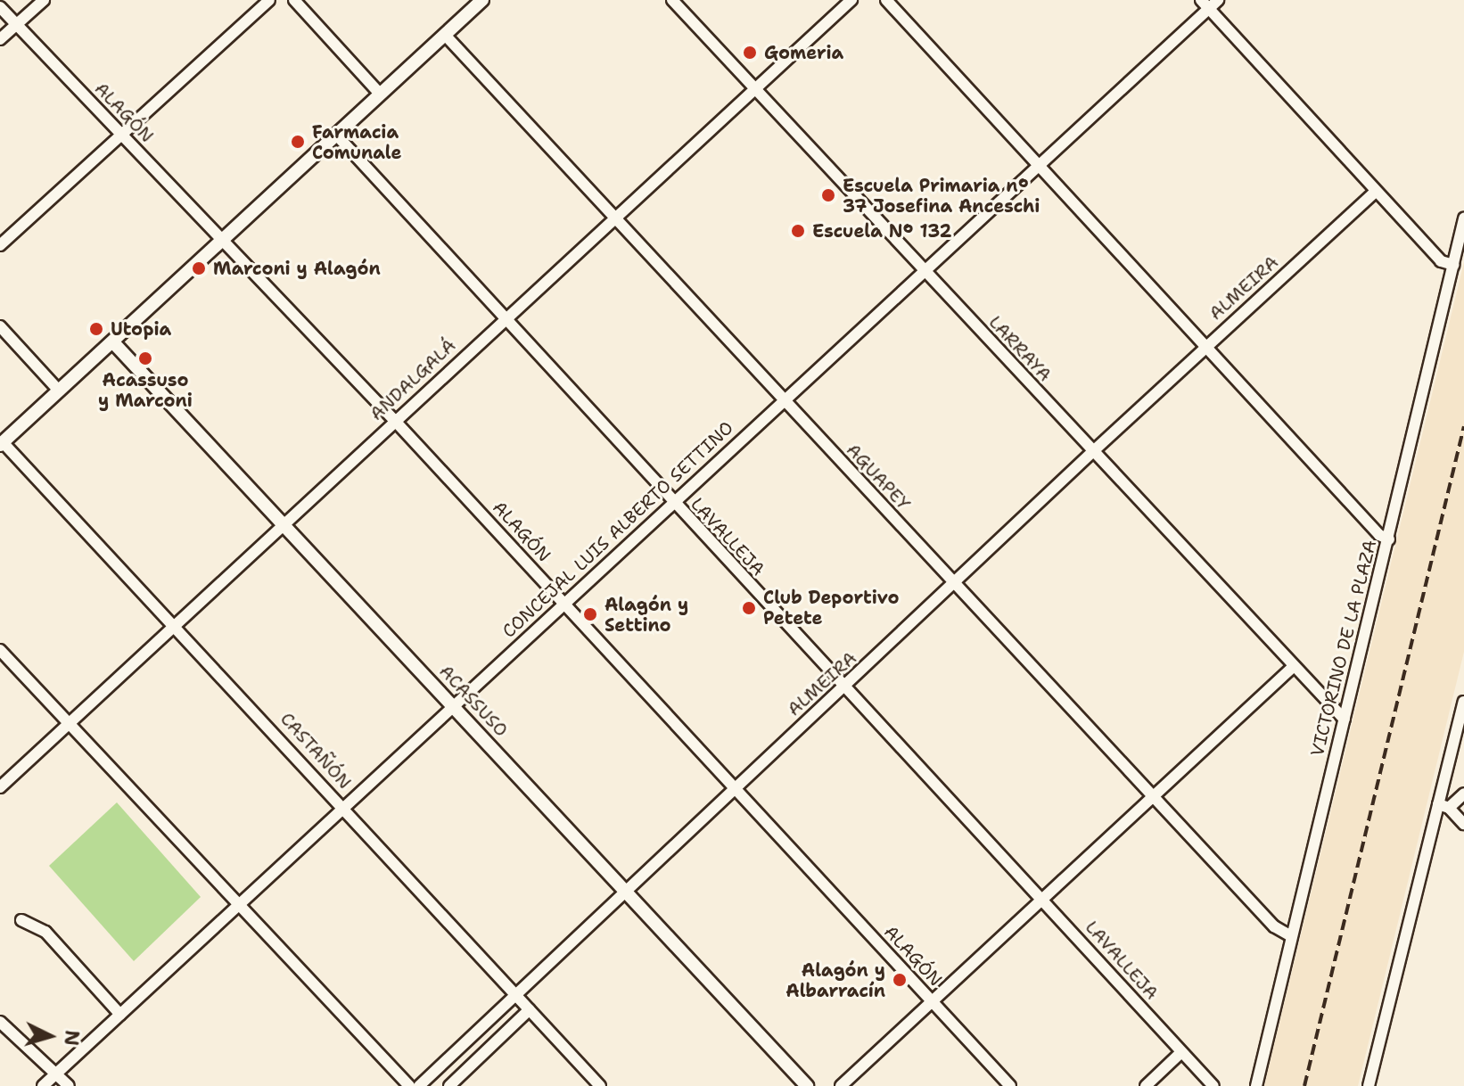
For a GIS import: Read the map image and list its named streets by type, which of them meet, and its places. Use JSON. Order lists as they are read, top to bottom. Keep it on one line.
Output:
{"streets":{"street":["ALAGÓN","ALMEIRA","LARRAYA","ANDALGALÁ","AGUAPEY","CONCEJAL LUIS ALBERTO SETTINO","LAVALLEJA","VICTORINO DE LA PLAZA","ACASSUSO","CASTAÑÓN"]},"crossings":[["ALAGÓN","ALMEIRA"],["ALAGÓN","ANDALGALÁ"],["ALAGÓN","CONCEJAL LUIS ALBERTO SETTINO"],["ALMEIRA","LARRAYA"],["ALMEIRA","AGUAPEY"],["ALMEIRA","LAVALLEJA"],["ALMEIRA","ACASSUSO"],["ALMEIRA","CASTAÑÓN"],["LARRAYA","ANDALGALÁ"],["LARRAYA","CONCEJAL LUIS ALBERTO SETTINO"],["LARRAYA","VICTORINO DE LA PLAZA"],["ANDALGALÁ","AGUAPEY"],["ANDALGALÁ","LAVALLEJA"],["ANDALGALÁ","ACASSUSO"],["ANDALGALÁ","CASTAÑÓN"],["AGUAPEY","CONCEJAL LUIS ALBERTO SETTINO"],["AGUAPEY","VICTORINO DE LA PLAZA"],["CONCEJAL LUIS ALBERTO SETTINO","LAVALLEJA"],["CONCEJAL LUIS ALBERTO SETTINO","ACASSUSO"],["CONCEJAL LUIS ALBERTO SETTINO","CASTAÑÓN"]],"places":["Gomeria","Farmacia Comunale","Escuela Primaria n° 37 Josefina Anceschi","Escuela N° 132","Marconi y Alagón","Utopia","Acassuso y Marconi","Club Deportivo Petete","Alagón y Settino","Alagón y Albarracín"],"north":"right"}
